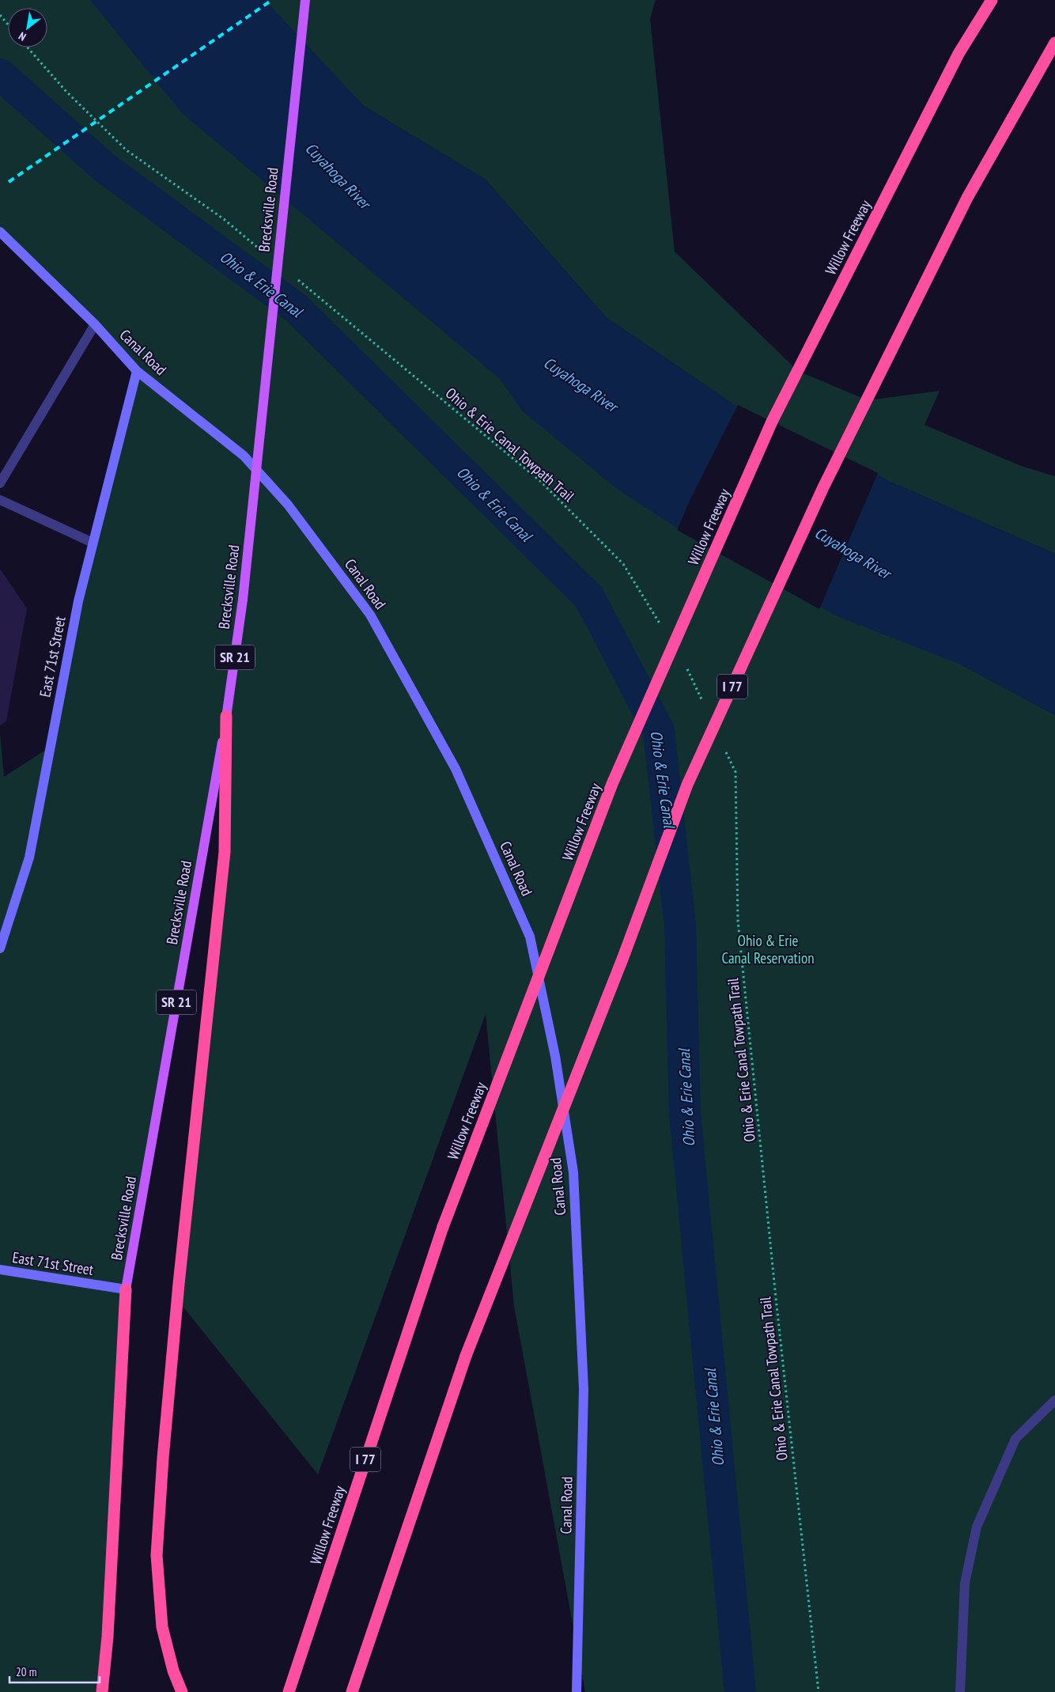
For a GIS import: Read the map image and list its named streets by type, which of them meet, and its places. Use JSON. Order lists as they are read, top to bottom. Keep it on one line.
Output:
{"streets":{"highway":["Willow Freeway","I 77"],"main road":["Brecksville Road","SR 21"],"street":["Canal Road","East 71st Street"],"path":["Ohio & Erie Canal Towpath Trail"]},"crossings":[["Brecksville Road","East 71st Street"],["Canal Road","East 71st Street"]],"water":["Cuyahoga River","Ohio & Erie Canal"],"parks":["Ohio & Erie Canal Reservation"],"scale_bar":"20 m","north":"bottom left"}
